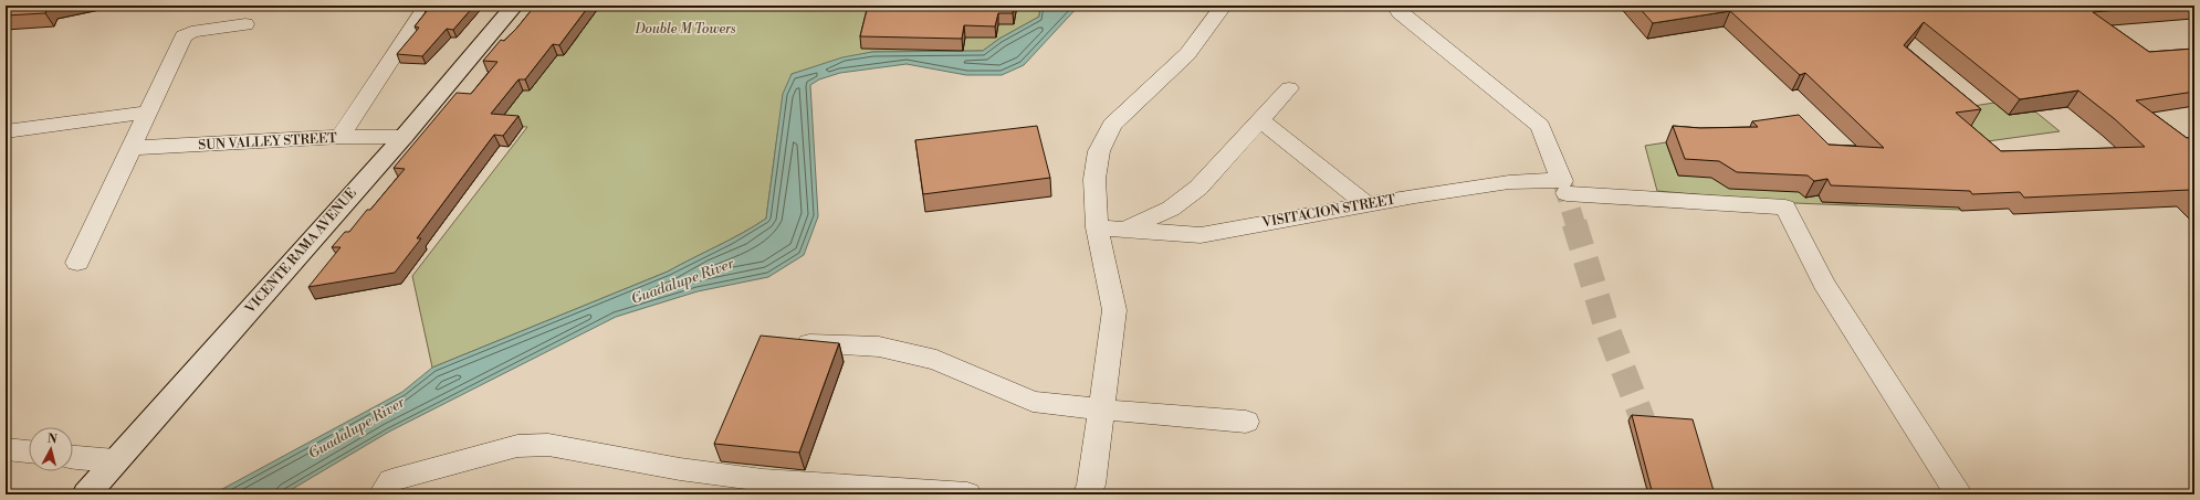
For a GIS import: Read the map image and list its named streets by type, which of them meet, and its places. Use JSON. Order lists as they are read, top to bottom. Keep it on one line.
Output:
{"streets":{"main road":["VICENTE RAMA AVENUE"],"street":["SUN VALLEY STREET","VISITACION STREET"]},"crossings":[["SUN VALLEY STREET","VICENTE RAMA AVENUE"]],"water":["Guadalupe River"],"parks":["Double M Towers"],"north":"top"}
